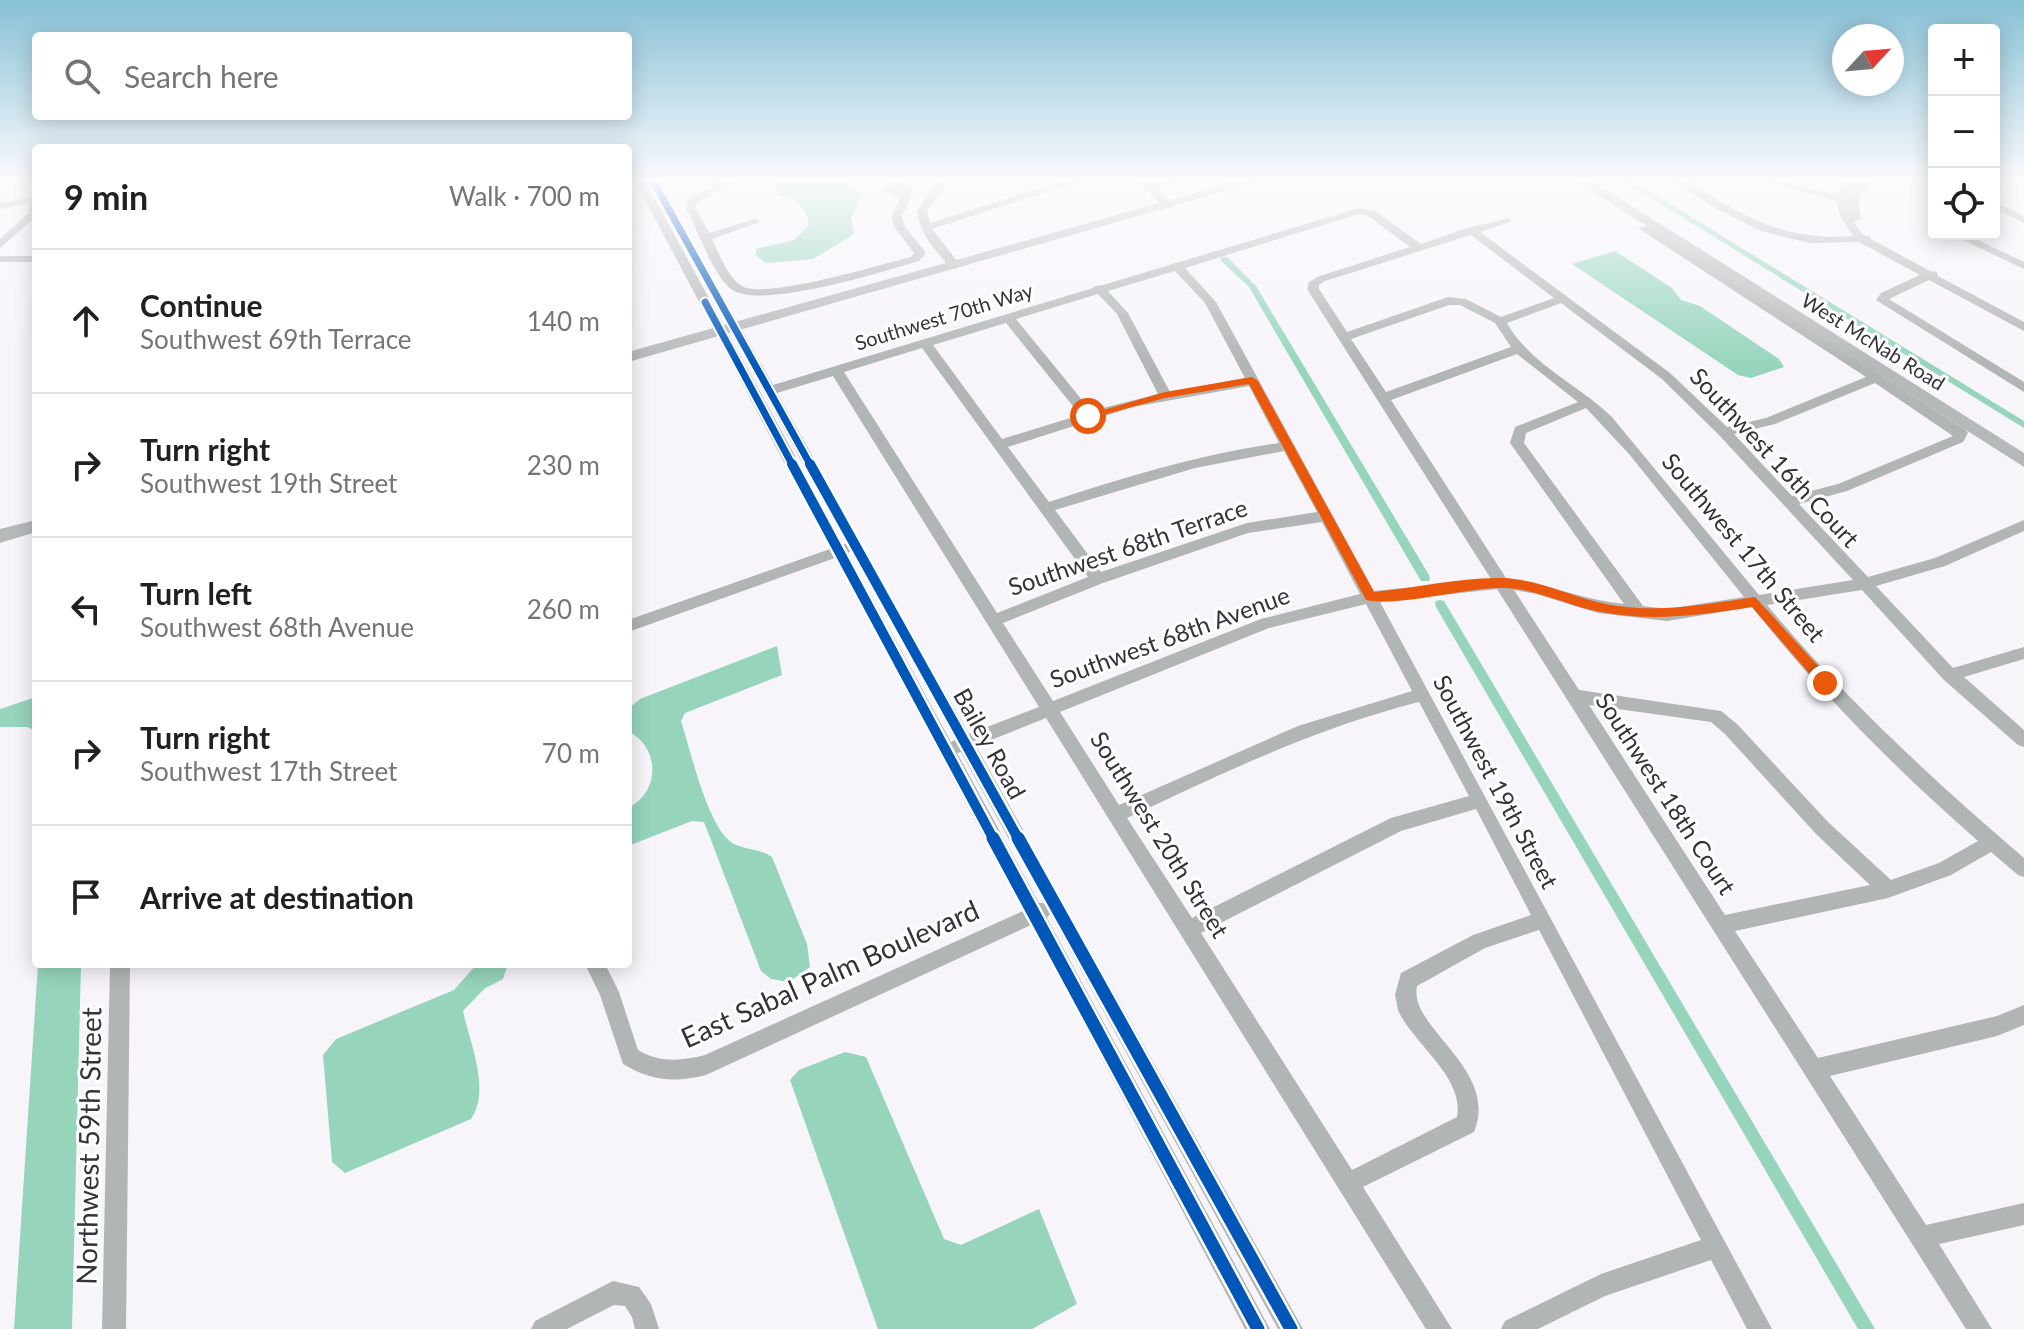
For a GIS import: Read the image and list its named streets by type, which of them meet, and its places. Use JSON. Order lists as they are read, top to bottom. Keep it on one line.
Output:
{"streets":{"main road":["West McNab Road"],"street":["Southwest 70th Way","Southwest 16th Court","Southwest 68th Terrace","Southwest 17th Street","Southwest 68th Avenue","Bailey Road","Southwest 19th Street","Southwest 18th Court","Southwest 20th Street","East Sabal Palm Boulevard","Northwest 59th Street"]},"crossings":[["Southwest 70th Way","Bailey Road"],["Southwest 70th Way","Southwest 19th Street"],["Southwest 70th Way","Southwest 18th Court"],["Southwest 70th Way","Southwest 20th Street"],["Southwest 16th Court","Southwest 68th Avenue"],["Southwest 68th Terrace","Southwest 19th Street"],["Southwest 68th Terrace","Southwest 20th Street"],["Southwest 17th Street","Southwest 68th Avenue"],["Southwest 68th Avenue","Bailey Road"],["Southwest 68th Avenue","Southwest 19th Street"],["Southwest 68th Avenue","Southwest 18th Court"],["Southwest 68th Avenue","Southwest 20th Street"],["Bailey Road","East Sabal Palm Boulevard"]],"north":"top right","page":{"map_buttons":["+","−"],"search":"Search here","heading":["9 min","Walk · 700 m"],"list":[["Continue","Southwest 69th Terrace","140 m"],["Turn right","Southwest 19th Street","230 m"],["Turn left","Southwest 68th Avenue","260 m"],["Turn right","Southwest 17th Street","70 m"],"Arrive at destination"]}}
